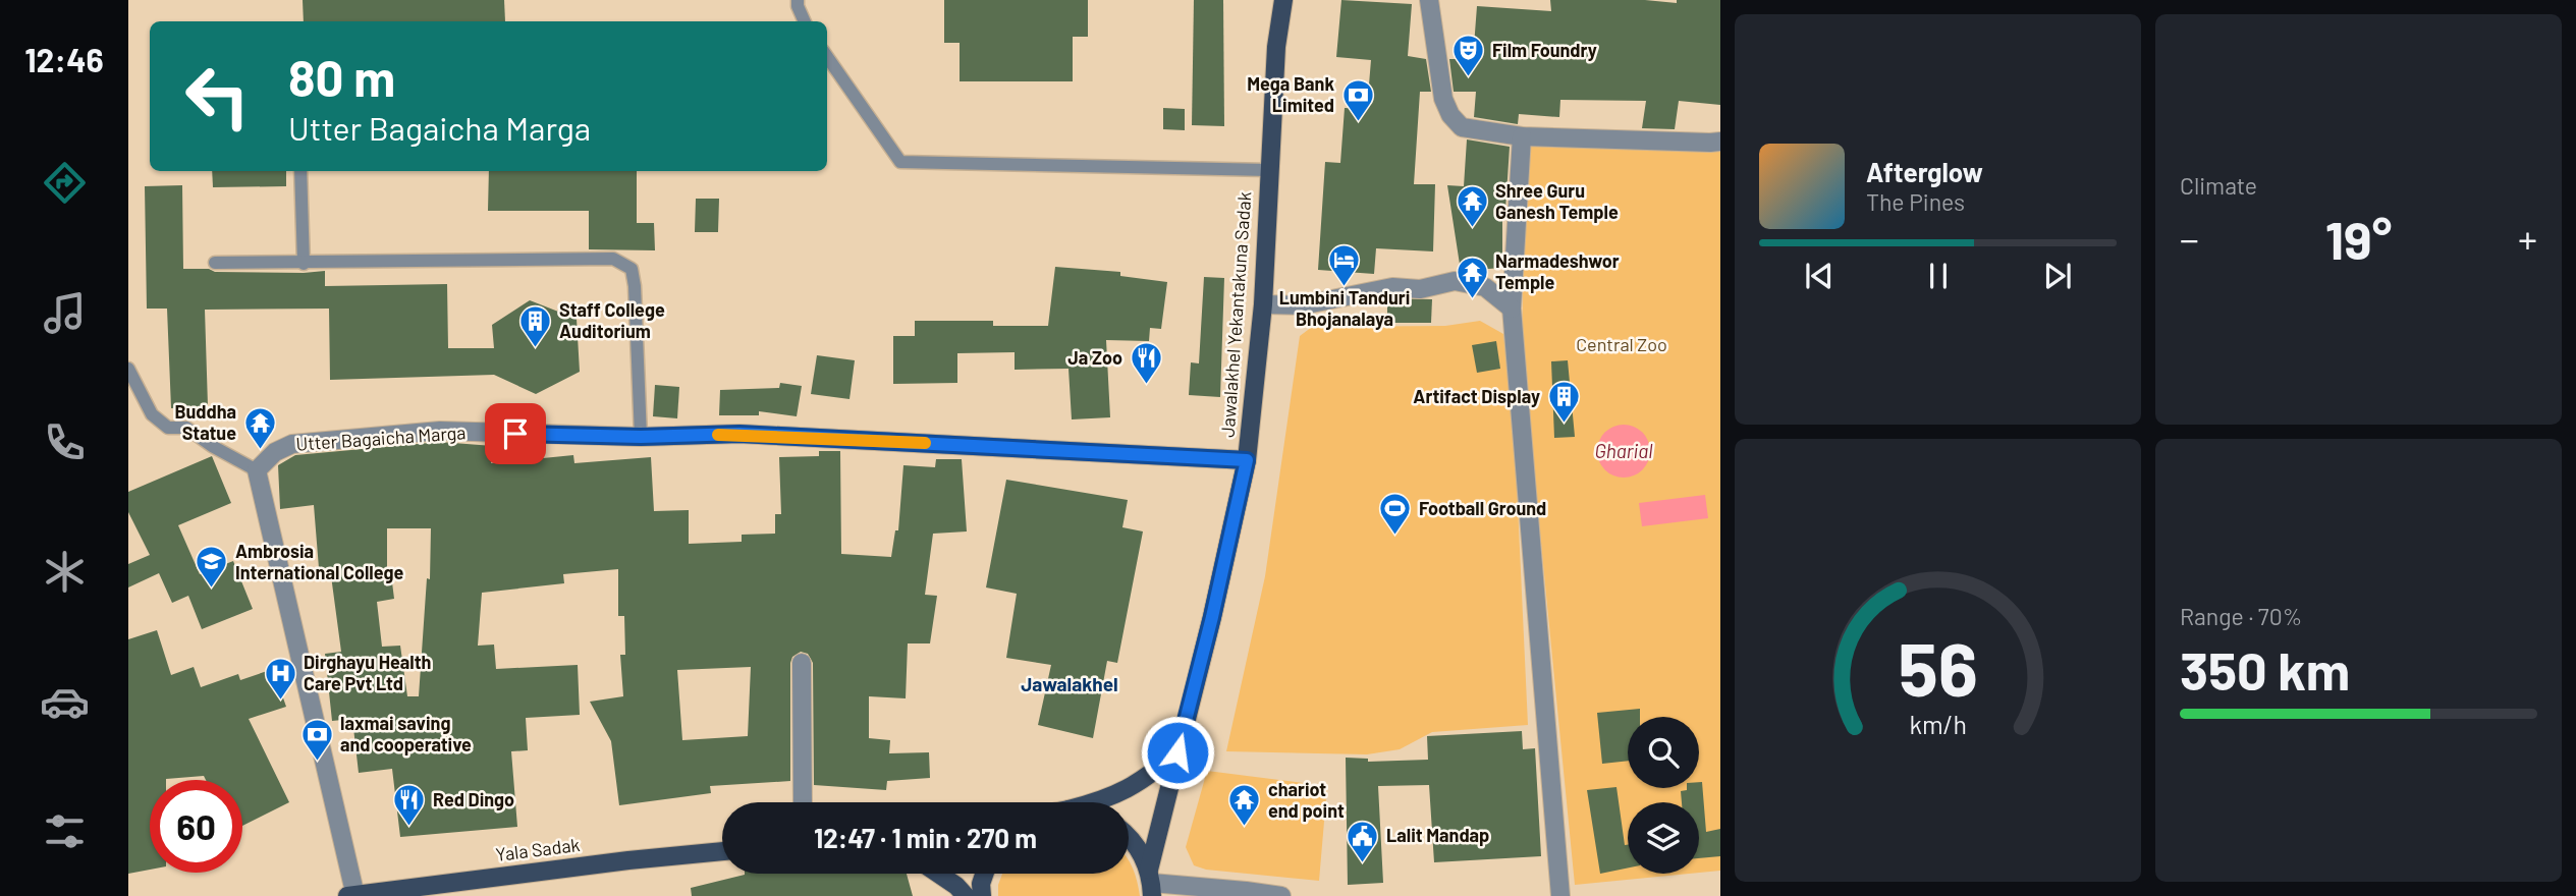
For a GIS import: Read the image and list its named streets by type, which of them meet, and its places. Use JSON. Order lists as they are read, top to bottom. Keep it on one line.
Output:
{"streets":{"main road":["Jawalakhel Yekantakuna Sadak","Yala Sadak"],"street":["Utter Bagaicha Marga"]},"crossings":[["Jawalakhel Yekantakuna Sadak","Utter Bagaicha Marga"]],"districts":["Jawalakhel"],"water":["Gharial"],"parks":["Central Zoo"],"places":{"theatre":["Film Foundry"],"bank":["Mega Bank Limited","laxmai saving and cooperative"],"temple":["Shree Guru Ganesh Temple","Narmadeshwor Temple","Buddha Statue","chariot end point"],"hotel":["Lumbini Tanduri Bhojanalaya"],"building":["Staff College Auditorium","Artifact Display"],"restaurant":["Ja Zoo","Red Dingo"],"sports":["Football Ground"],"school or university":["Ambrosia International College"],"hospital":["Dirghayu Health Care Pvt Ltd"],"public building":["Lalit Mandap"]},"page":{"tabs":"12:46","tile":["Climate",["Range · 70%","350 km"]],"turn":["80 m","Utter Bagaicha Marga"],"song":["Afterglow","The Pines"],"heat":["−","19°","+"],"limit":"60","trip":"12:47 · 1 min · 270 m","gauge":["56","km/h"]}}
